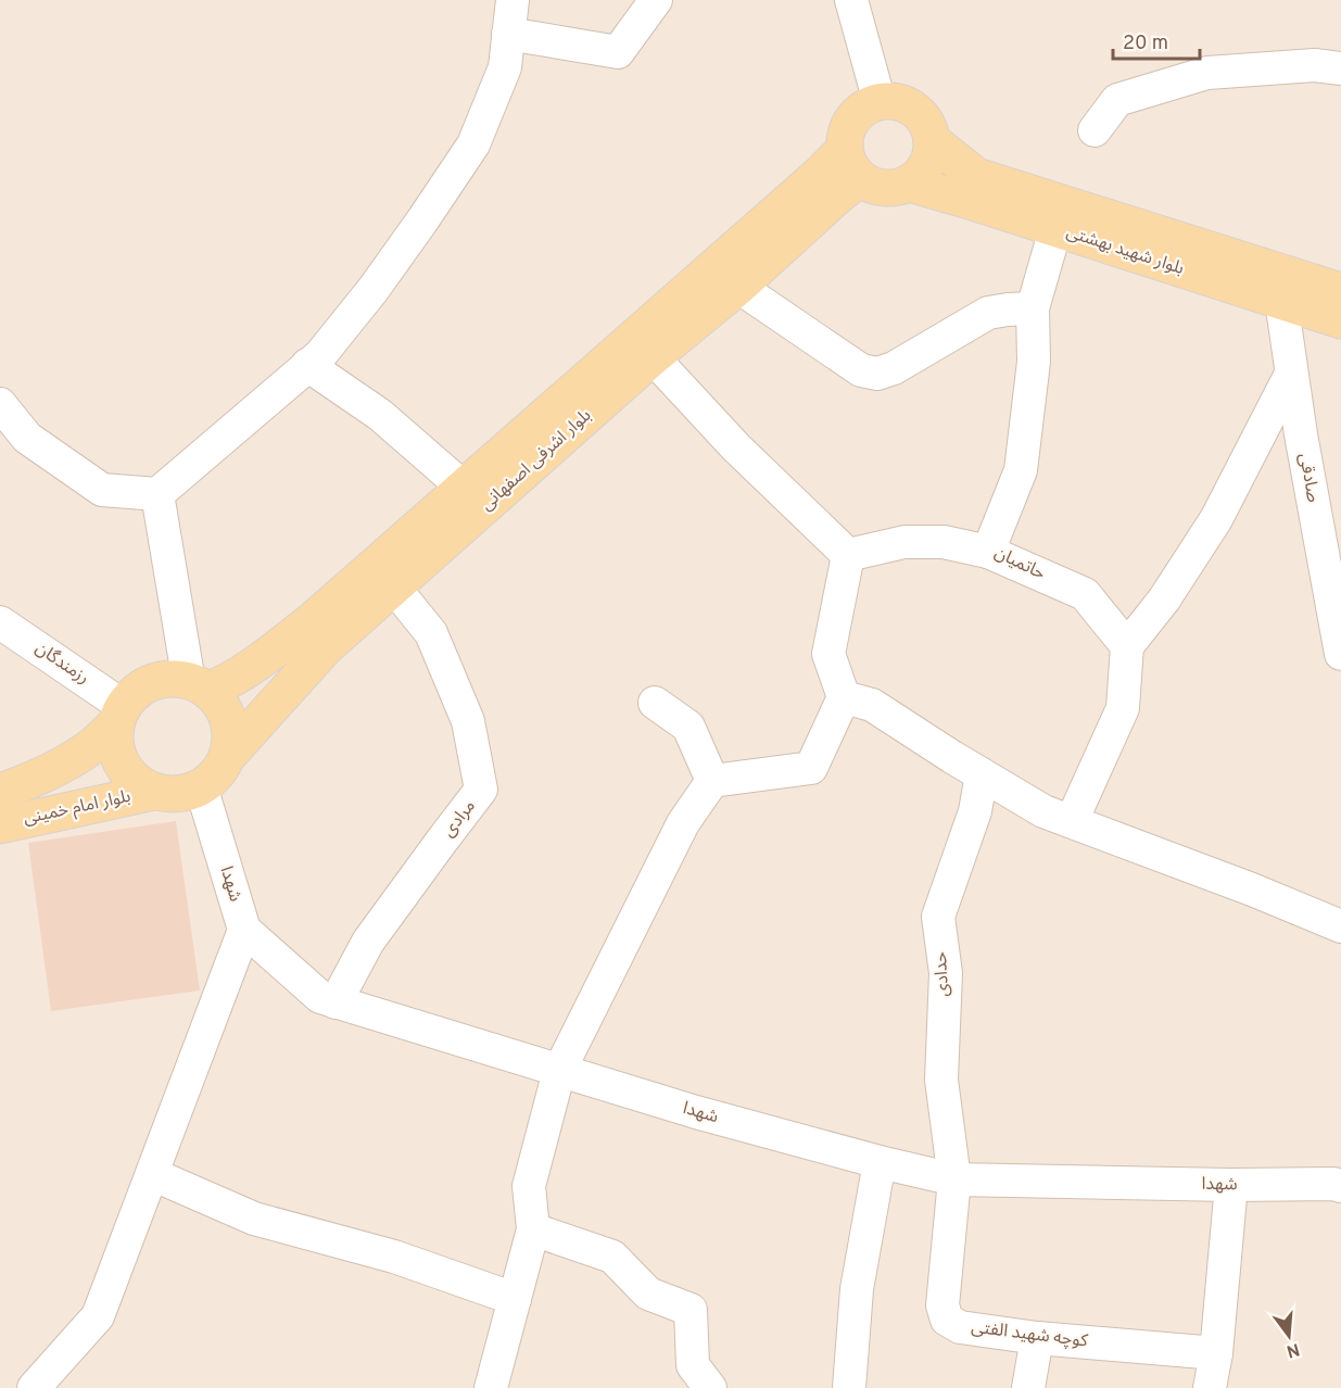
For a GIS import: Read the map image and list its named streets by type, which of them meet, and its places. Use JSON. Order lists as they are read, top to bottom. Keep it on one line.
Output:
{"streets":{"main road":["بلوار شهید بهشتی","بلوار اشرفی اصفهانی","بلوار امام خمینی"],"street":["صادقی","حاتمیان","رزمندگان","مرادی","شهدا","حدادی","کوچه شهید الفتی"]},"crossings":[["بلوار شهید بهشتی","بلوار اشرفی اصفهانی"],["بلوار شهید بهشتی","صادقی"],["بلوار شهید بهشتی","حاتمیان"],["بلوار اشرفی اصفهانی","رزمندگان"],["بلوار اشرفی اصفهانی","بلوار امام خمینی"],["بلوار اشرفی اصفهانی","مرادی"],["بلوار اشرفی اصفهانی","شهدا"],["رزمندگان","بلوار امام خمینی"],["رزمندگان","شهدا"],["بلوار امام خمینی","شهدا"],["مرادی","شهدا"],["شهدا","حدادی"],["شهدا","کوچه شهید الفتی"],["حدادی","کوچه شهید الفتی"]],"scale_bar":"20 m","north":"bottom"}
